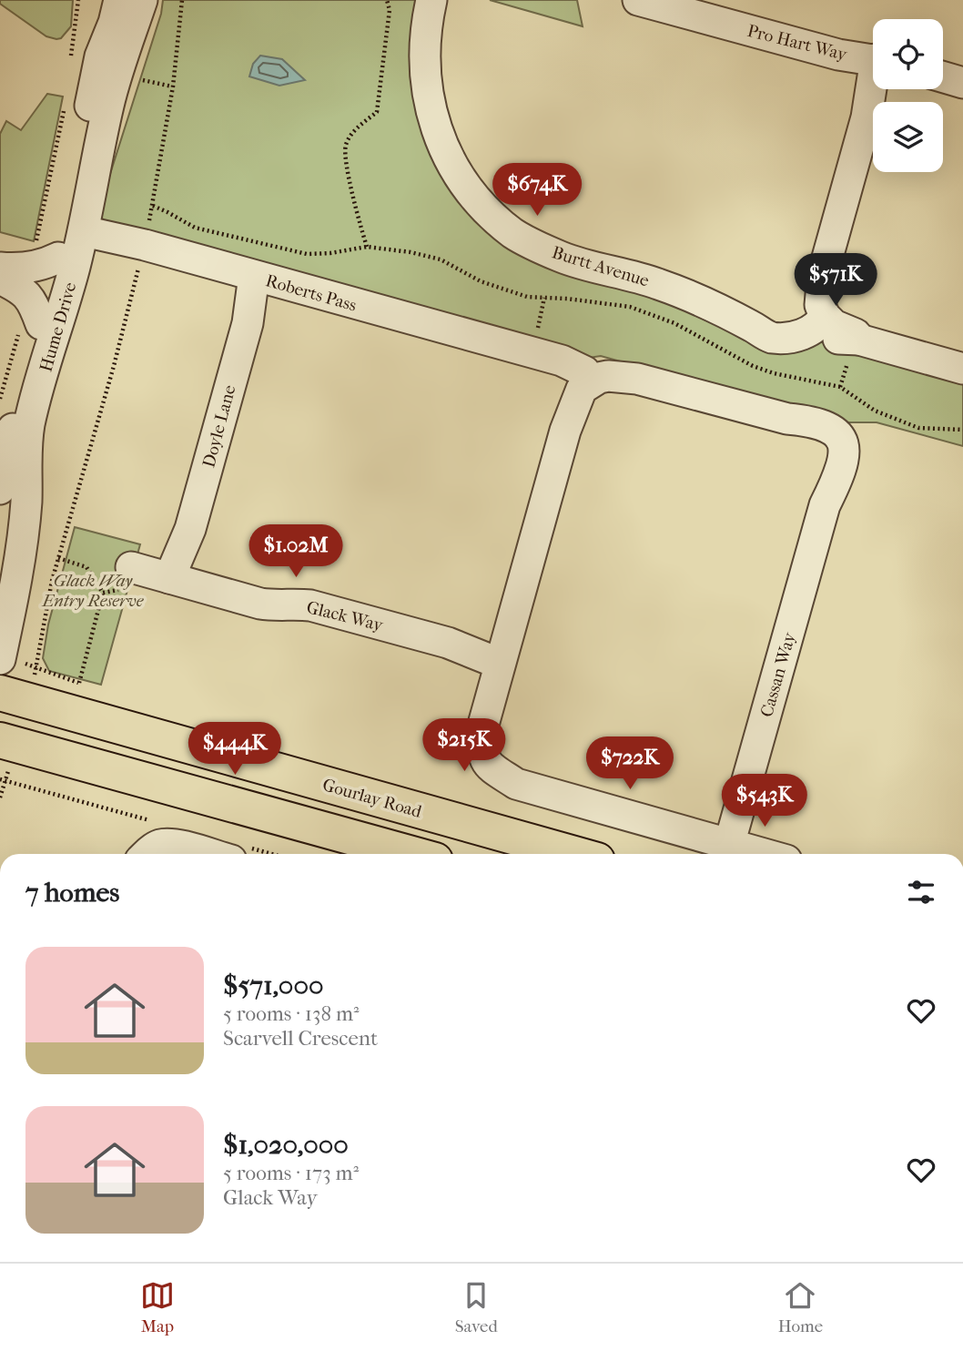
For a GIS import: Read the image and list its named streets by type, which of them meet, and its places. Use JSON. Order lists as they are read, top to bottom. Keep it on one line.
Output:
{"streets":{"main road":["Gourlay Road"],"street":["Pro Hart Way","Burtt Avenue","Roberts Pass","Hume Drive","Doyle Lane","Glack Way","Cassan Way"]},"crossings":[["Roberts Pass","Hume Drive"],["Roberts Pass","Doyle Lane"],["Roberts Pass","Cassan Way"],["Doyle Lane","Glack Way"]],"parks":["Glack Way Entry Reserve"],"page":{"price":["$674K","$571K","$1.02M","$215K","$444K","$722K","$543K"],"heading":"7 homes","list":[{"name":"$571,000","note":"5 rooms · 138 m² · Scarvell Crescent"},{"name":"$1,020,000","note":"5 rooms · 173 m² · Glack Way"}],"tabs":["Map","Saved","Home"]}}
